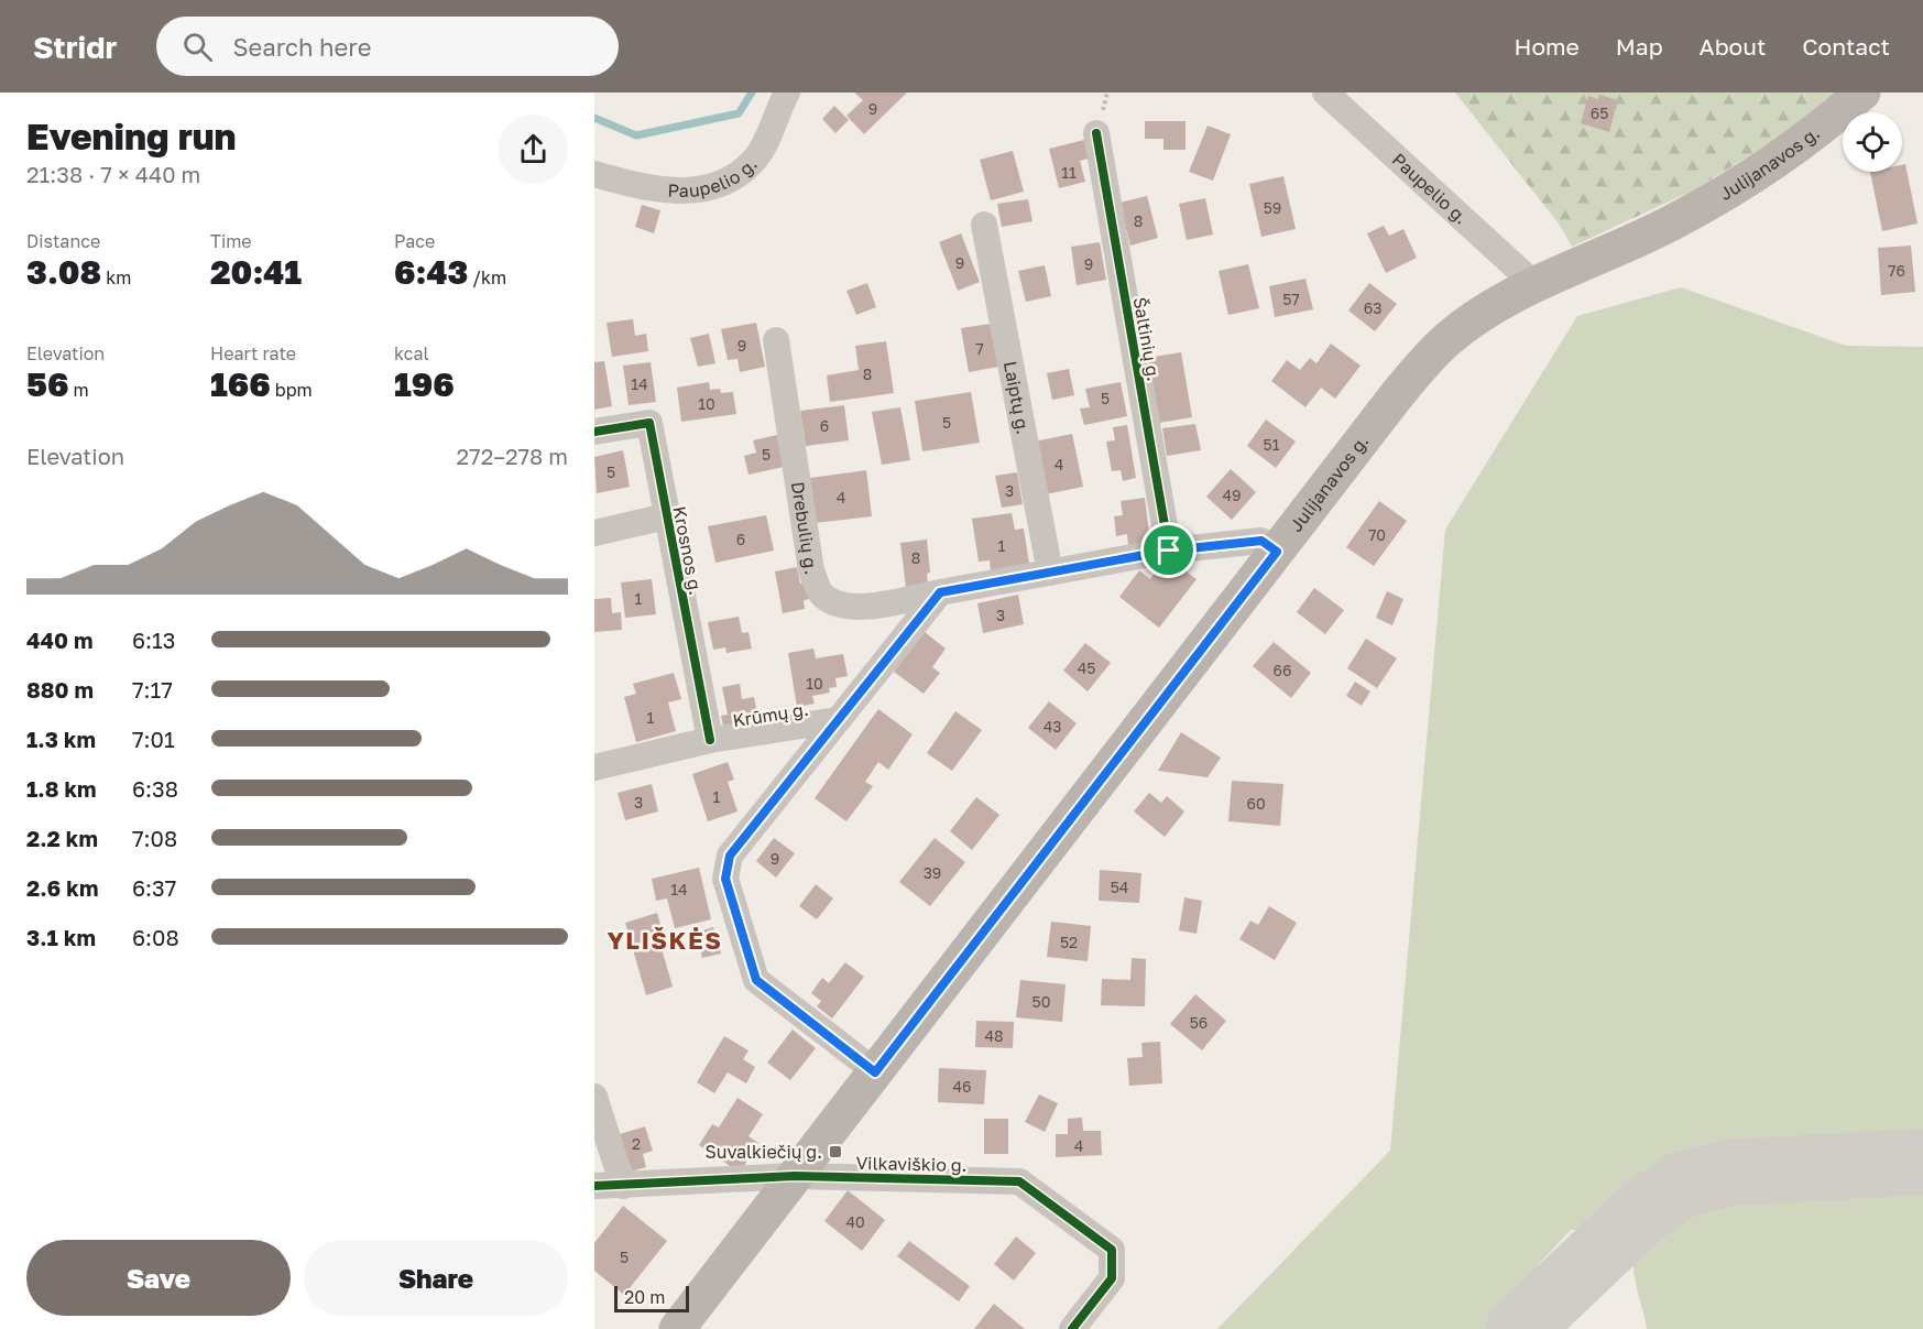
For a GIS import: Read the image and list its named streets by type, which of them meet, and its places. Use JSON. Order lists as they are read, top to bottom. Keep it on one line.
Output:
{"streets":{"main road":["Julijanavos g."],"street":["Paupelio g.","Šaltinių g.","Laiptų g.","Drebulių g.","Krosnos g.","Krūmų g.","Vilkaviškio g."]},"crossings":[["Julijanavos g.","Paupelio g."],["Julijanavos g.","Vilkaviškio g."],["Krosnos g.","Krūmų g."]],"districts":["YLIŠKĖS"],"places":{"transit":["Suvalkiečių g."]},"house_numbers":["9","65","11","59","8","9","9","76","57","63","9","7","8","14","5","10","5","6","51","5","4","5","3","49","4","70","6","1","8","1","3","45","66","10","1","43","1","3","60","9","39","54","14","52","50","56","48","46","2","4","40","5"],"scale_bar":"20 m","page":{"header":"Stridr","search":"Search here","nav":["Home","Map","About","Contact"],"heading":["Evening run","21:38 · 7 × 440 m"],"stats":[["Distance","3.08 km"],["Time","20:41"],["Pace","6:43 /km"],["Elevation","56 m"],["Heart rate","166 bpm"],["kcal","196"]],"chart":["Elevation","272–278 m"],"list":[{"name":"440 m","note":"6:13"},{"name":"880 m","note":"7:17"},{"name":"1.3 km","note":"7:01"},{"name":"1.8 km","note":"6:38"},{"name":"2.2 km","note":"7:08"},{"name":"2.6 km","note":"6:37"},{"name":"3.1 km","note":"6:08"}],"buttons":["Save","Share"],"scale":"20 m"}}
